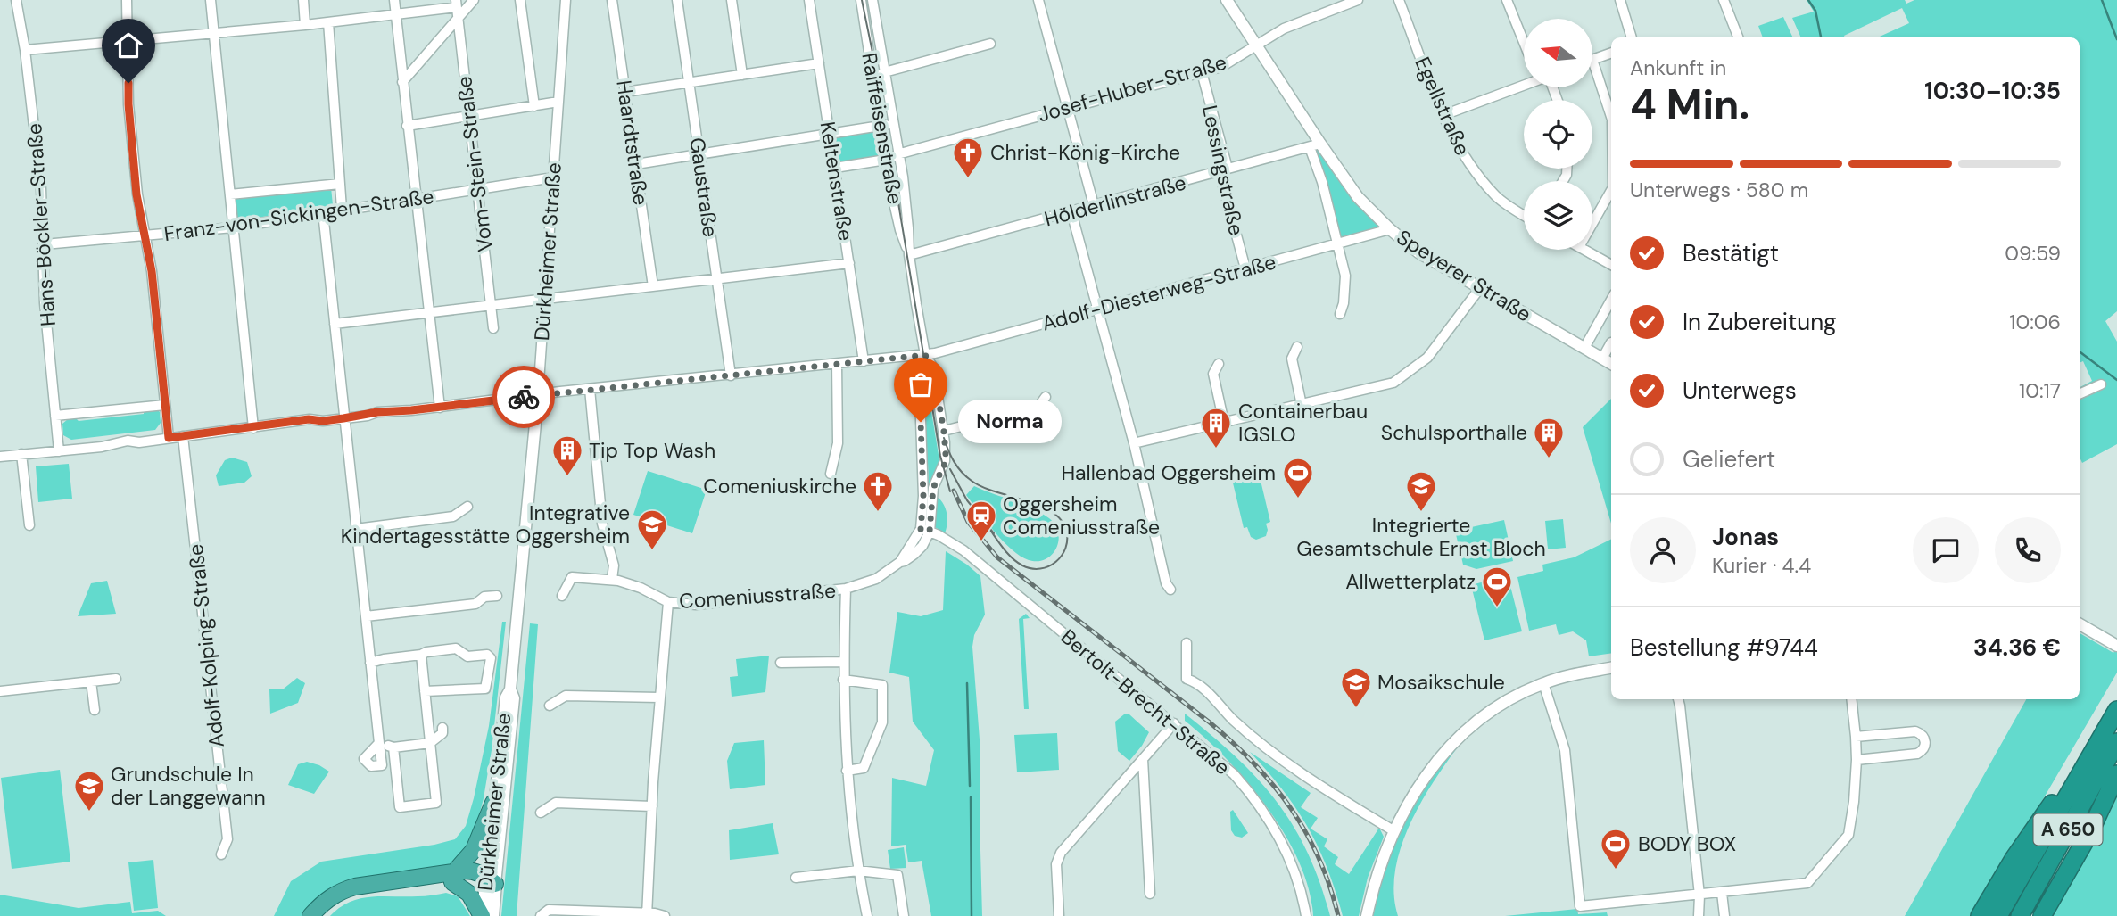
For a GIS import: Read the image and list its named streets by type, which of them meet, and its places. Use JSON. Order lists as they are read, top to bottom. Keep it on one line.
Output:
{"streets":{"highway":["A 650"],"main road":["Dürkheimer Straße"],"street":["Josef-Huber-Straße","Egellstraße","Raiffeisenstraße","Haardtstraße","Vom-Stein-Straße","Lessingstraße","Keltenstraße","Gaustraße","Hölderlinstraße","Franz-von-Sickingen-Straße","Hans-Böckler-Straße","Speyerer Straße","Adolf-Diesterweg-Straße","Comeniusstraße","Adolf-Kolping-Straße","Bertolt-Brecht-Straße"]},"crossings":[["Josef-Huber-Straße","Raiffeisenstraße"],["Josef-Huber-Straße","Lessingstraße"],["Josef-Huber-Straße","Keltenstraße"],["Josef-Huber-Straße","Speyerer Straße"],["Raiffeisenstraße","Hölderlinstraße"],["Raiffeisenstraße","Adolf-Diesterweg-Straße"],["Raiffeisenstraße","Comeniusstraße"],["Raiffeisenstraße","Bertolt-Brecht-Straße"],["Vom-Stein-Straße","Franz-von-Sickingen-Straße"],["Lessingstraße","Hölderlinstraße"],["Lessingstraße","Adolf-Diesterweg-Straße"],["Keltenstraße","Adolf-Diesterweg-Straße"],["Gaustraße","Adolf-Diesterweg-Straße"],["Hölderlinstraße","Speyerer Straße"],["Franz-von-Sickingen-Straße","Hans-Böckler-Straße"],["Franz-von-Sickingen-Straße","Dürkheimer Straße"],["Hans-Böckler-Straße","Adolf-Diesterweg-Straße"],["Dürkheimer Straße","Adolf-Diesterweg-Straße"],["Speyerer Straße","Adolf-Diesterweg-Straße"],["Adolf-Diesterweg-Straße","Adolf-Kolping-Straße"],["Comeniusstraße","Bertolt-Brecht-Straße"]],"places":{"church":["Christ-König-Kirche","Comeniuskirche"],"other":["Norma"],"building":["Containerbau IGSLO","Schulsporthalle","Tip Top Wash"],"sports":["Hallenbad Oggersheim","Allwetterplatz","BODY BOX"],"school or university":["Integrierte Gesamtschule Ernst Bloch","Integrative Kindertagesstätte Oggersheim","Mosaikschule","Grundschule In der Langgewann"],"station":["Oggersheim Comeniusstraße"]},"north":"left","page":{"heading":["4 Min.","Ankunft in","10:30–10:35"],"panel":["Jonas","Kurier · 4.4","Bestellung #9744","34.36 €"],"bar":"Unterwegs · 580 m","list":[["Bestätigt","09:59"],["In Zubereitung","10:06"],["Unterwegs","10:17"],"Geliefert"],"bubble":"Norma"}}
